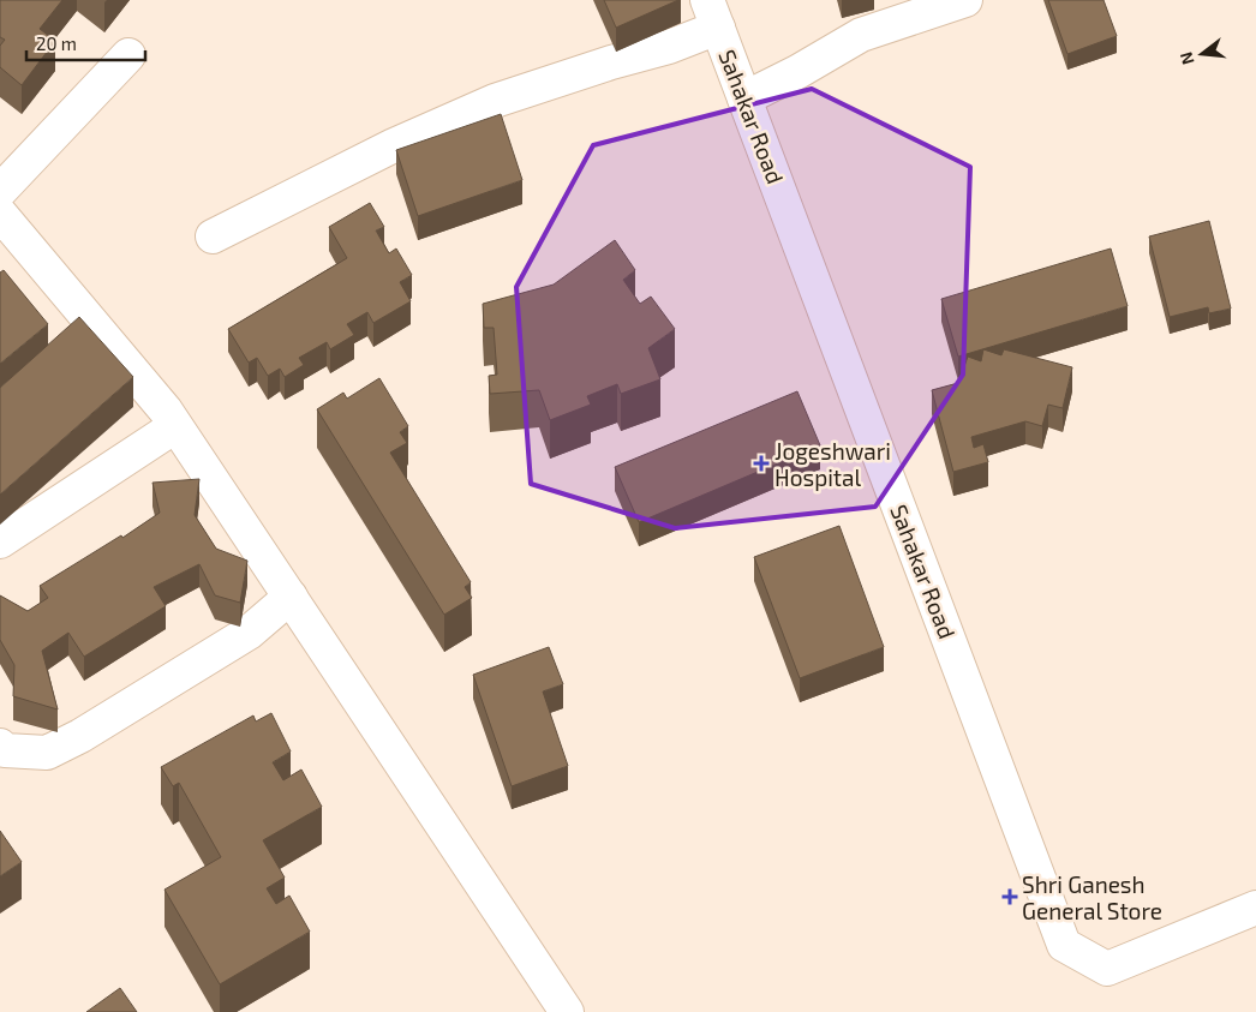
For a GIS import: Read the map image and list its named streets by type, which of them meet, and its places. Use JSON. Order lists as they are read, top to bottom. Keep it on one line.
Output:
{"streets":{"street":["Sahakar Road"]},"places":{"health":["Jogeshwari Hospital","Shri Ganesh General Store"]},"scale_bar":"20 m","north":"left"}
